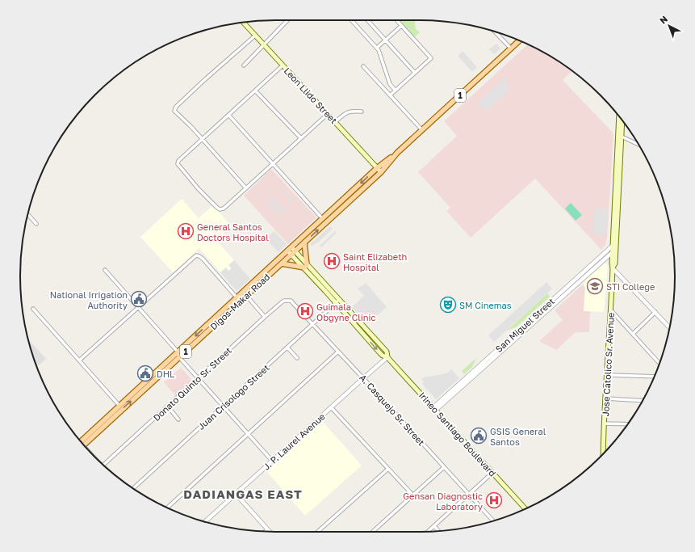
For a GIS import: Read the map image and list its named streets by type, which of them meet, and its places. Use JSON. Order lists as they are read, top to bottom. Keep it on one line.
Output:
{"streets":{"main road":["Leon Llido Street","1","Digos-Makar Road","Jose Catolico Sr. Avenue","Irineo Santiago Boulevard"],"street":["San Miguel Street","Donato Quinto Sr. Street","Juan Crisologo Street","A. Casquejo Sr. Street","J. P. Laurel Avenue"]},"crossings":[["Leon Llido Street","Digos-Makar Road"],["Digos-Makar Road","Irineo Santiago Boulevard"],["San Miguel Street","Jose Catolico Sr. Avenue"],["San Miguel Street","Irineo Santiago Boulevard"],["Donato Quinto Sr. Street","A. Casquejo Sr. Street"],["Juan Crisologo Street","A. Casquejo Sr. Street"],["Juan Crisologo Street","Irineo Santiago Boulevard"],["A. Casquejo Sr. Street","J. P. Laurel Avenue"],["Irineo Santiago Boulevard","J. P. Laurel Avenue"]],"districts":["DADIANGAS EAST"],"places":{"hospital":["General Santos Doctors Hospital","Saint Elizabeth Hospital","Guimala Obgyne Clinic","Gensan Diagnostic Laboratory"],"school or university":["STI College"],"public building":["National Irrigation Authority","DHL","GSIS General Santos"],"theatre":["SM Cinemas"]},"north":"top left"}
